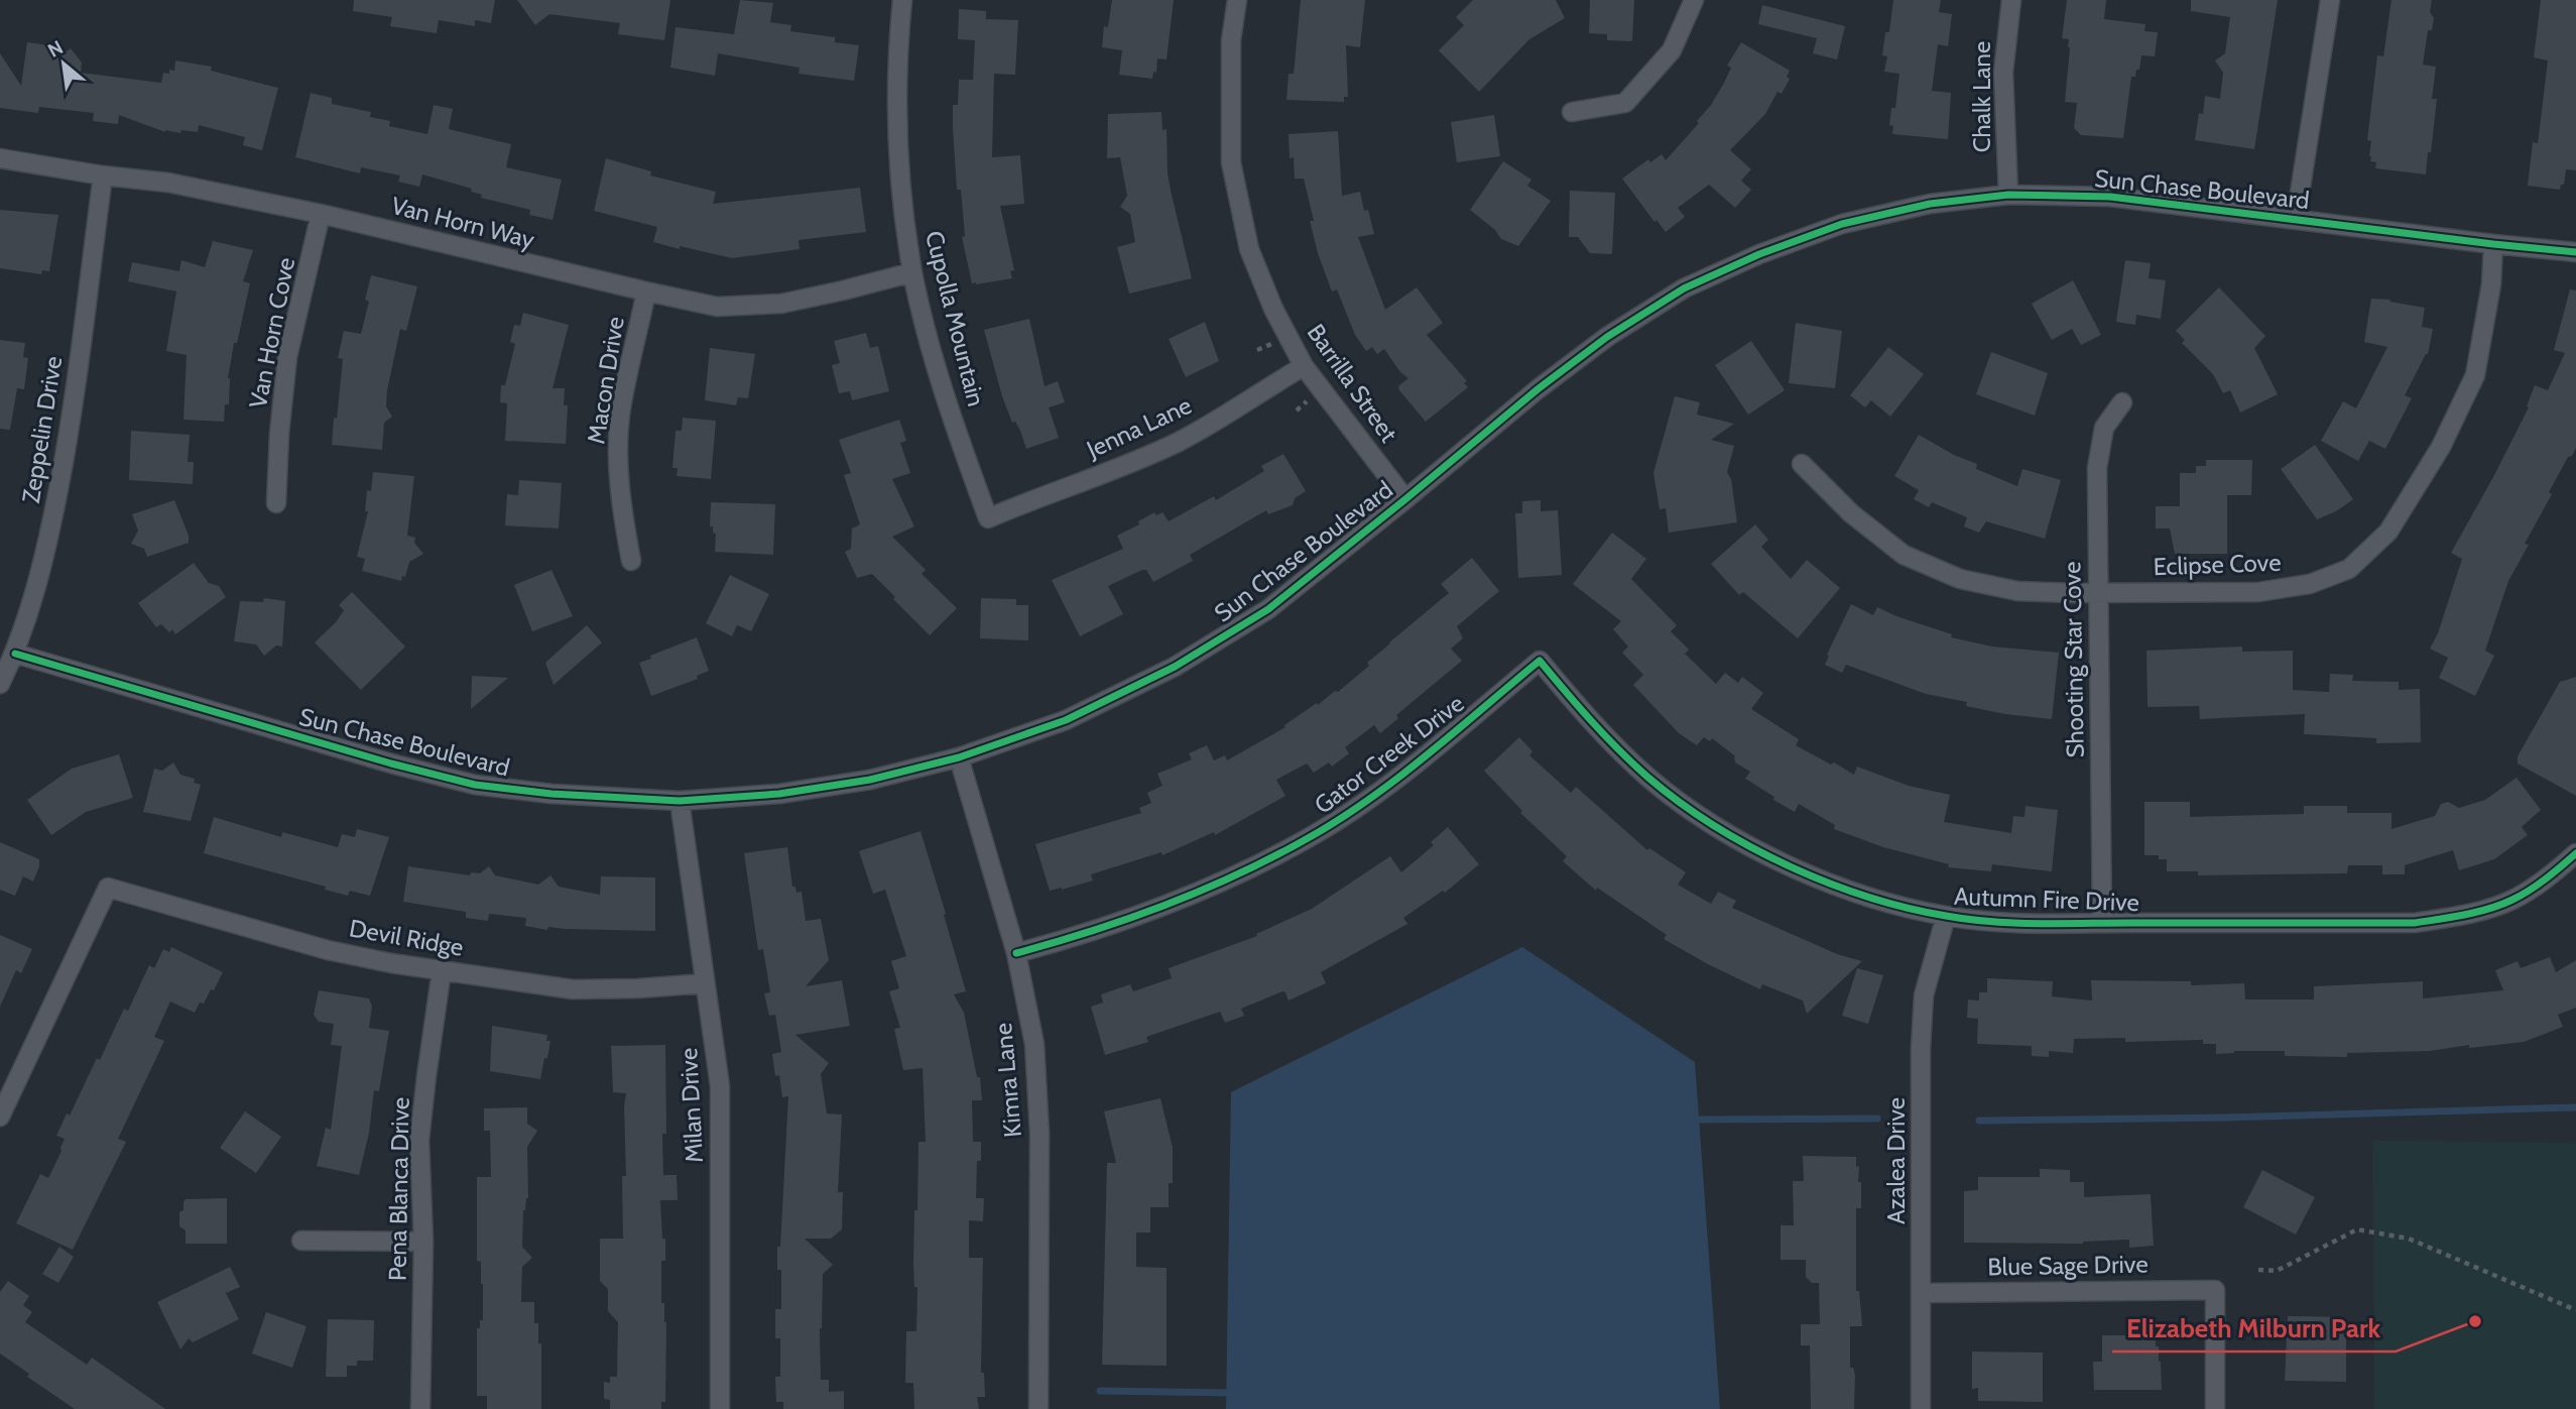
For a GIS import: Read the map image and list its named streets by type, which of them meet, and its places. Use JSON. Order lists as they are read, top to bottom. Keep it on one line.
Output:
{"streets":{"street":["Chalk Lane","Sun Chase Boulevard","Van Horn Way","Cupolla Mountain","Van Horn Cove","Macon Drive","Barrilla Street","Jenna Lane","Zeppelin Drive","Eclipse Cove","Shooting Star Cove","Gator Creek Drive","Autumn Fire Drive","Devil Ridge","Kimra Lane","Milan Drive","Azalea Drive","Pena Blanca Drive","Blue Sage Drive"]},"crossings":[["Chalk Lane","Sun Chase Boulevard"],["Sun Chase Boulevard","Barrilla Street"],["Sun Chase Boulevard","Zeppelin Drive"],["Sun Chase Boulevard","Eclipse Cove"],["Sun Chase Boulevard","Kimra Lane"],["Sun Chase Boulevard","Milan Drive"],["Van Horn Way","Cupolla Mountain"],["Van Horn Way","Van Horn Cove"],["Van Horn Way","Macon Drive"],["Van Horn Way","Zeppelin Drive"],["Cupolla Mountain","Jenna Lane"],["Barrilla Street","Jenna Lane"],["Eclipse Cove","Shooting Star Cove"],["Shooting Star Cove","Autumn Fire Drive"],["Gator Creek Drive","Autumn Fire Drive"],["Gator Creek Drive","Kimra Lane"],["Autumn Fire Drive","Azalea Drive"],["Devil Ridge","Milan Drive"],["Devil Ridge","Pena Blanca Drive"],["Azalea Drive","Blue Sage Drive"]],"places":["Elizabeth Milburn Park"],"north":"top left"}
